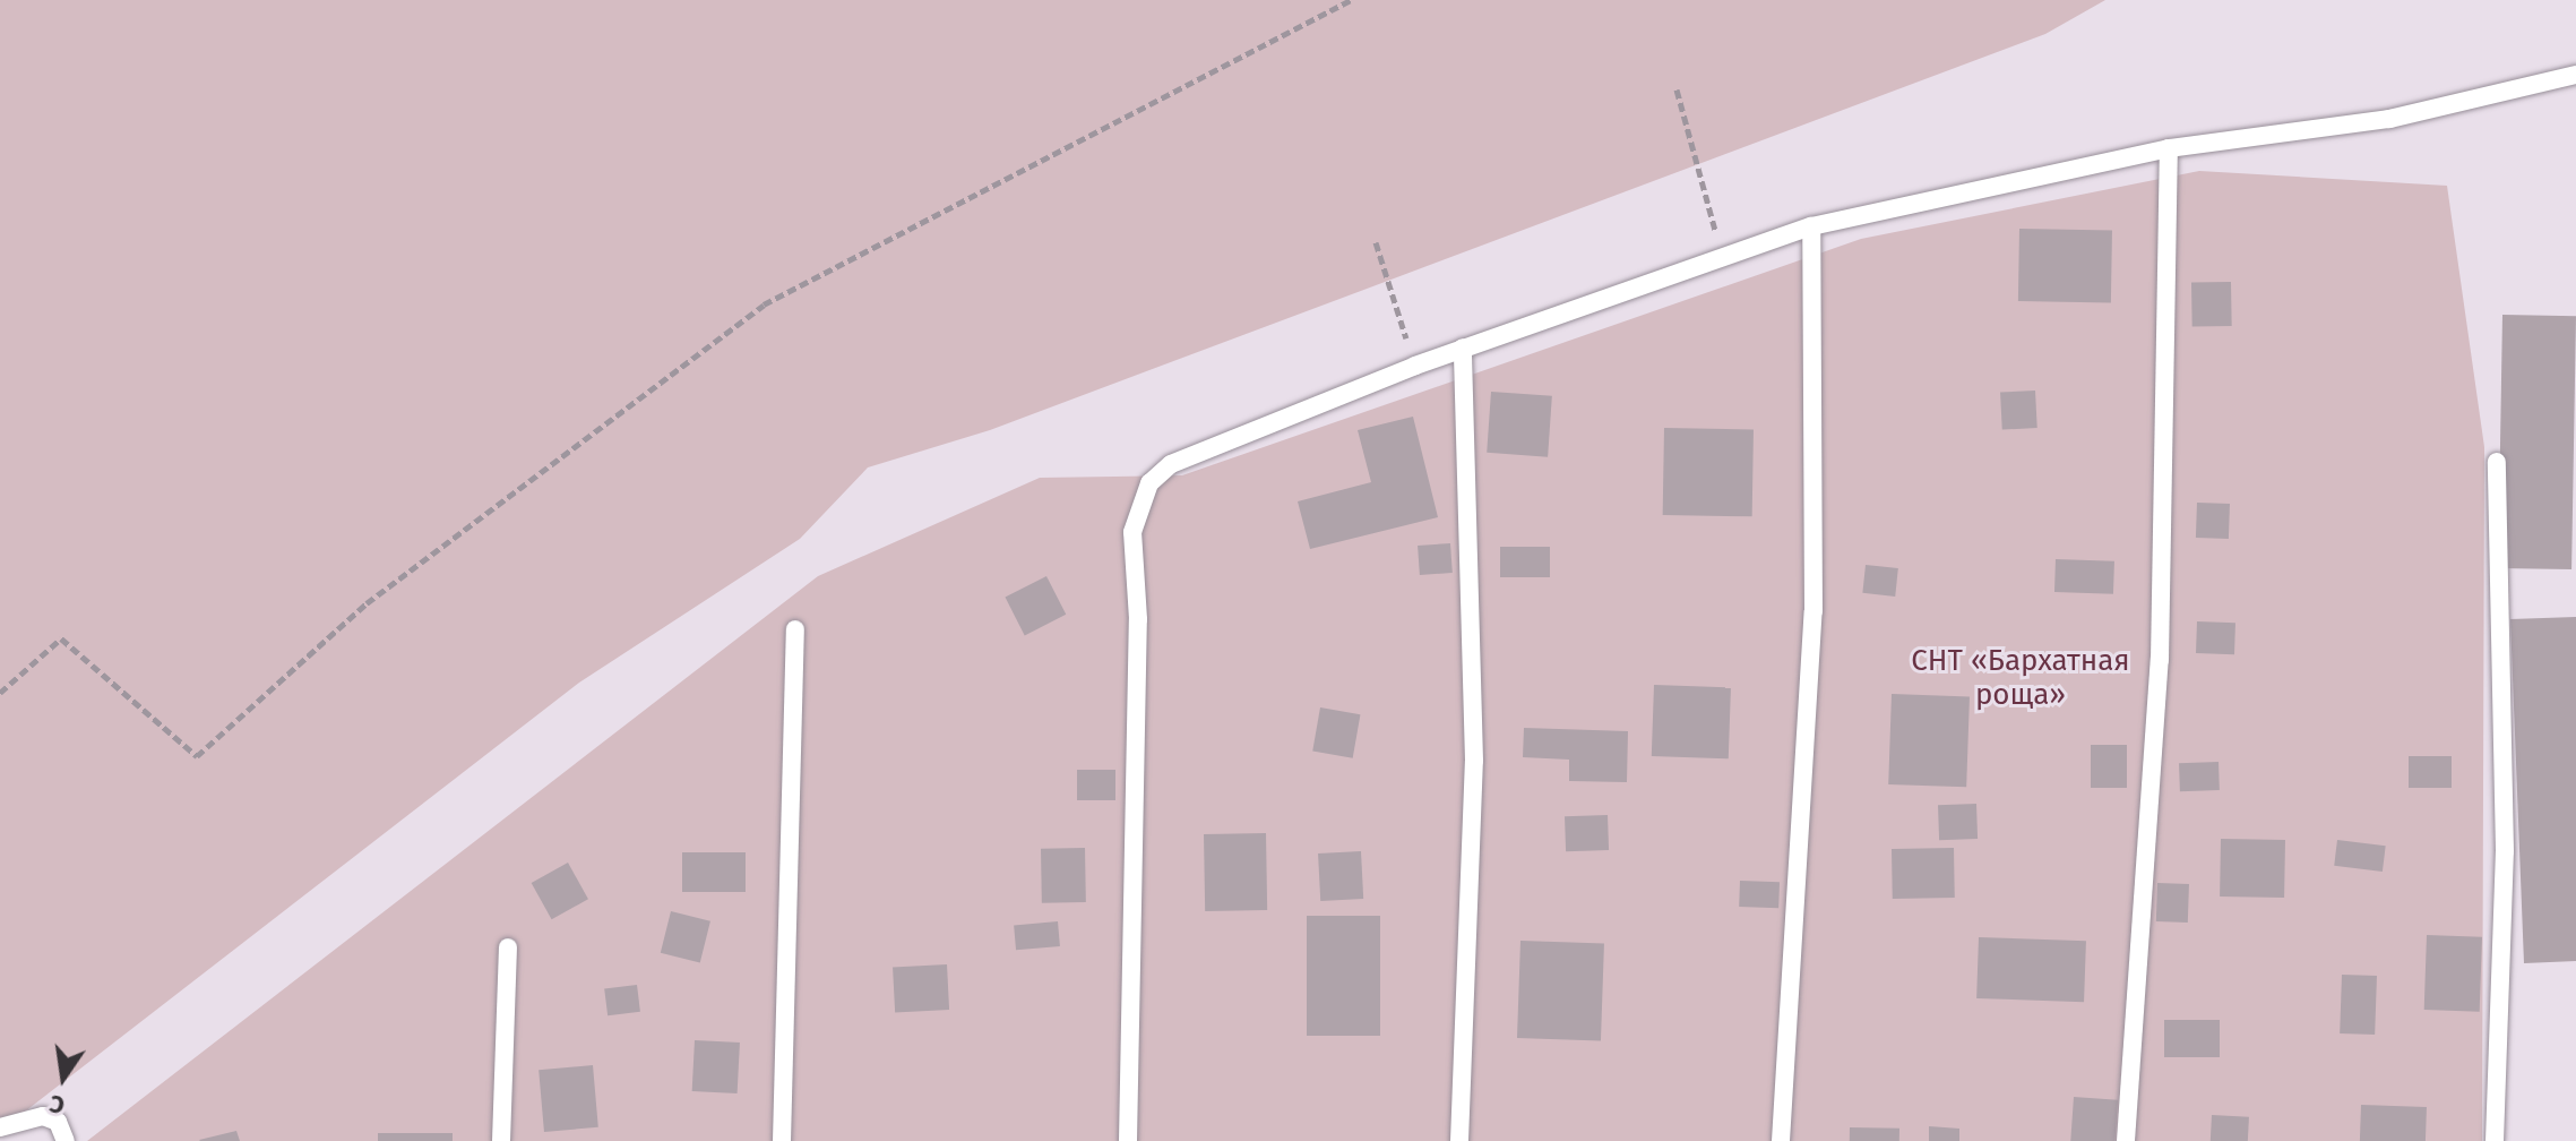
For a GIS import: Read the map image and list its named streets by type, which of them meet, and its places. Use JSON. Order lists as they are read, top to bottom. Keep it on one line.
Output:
{"parks":["СНТ «Бархатная роща»"],"north":"bottom"}
